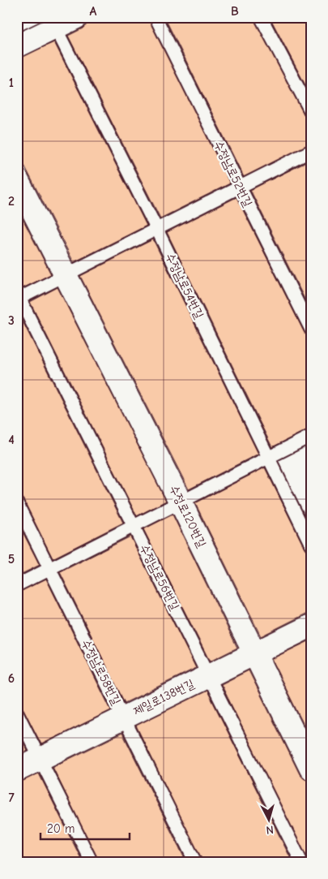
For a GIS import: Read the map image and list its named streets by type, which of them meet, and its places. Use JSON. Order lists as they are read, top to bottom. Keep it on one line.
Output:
{"streets":{"street":["수정로120번길","제일로138번길"],"lane":["수정남로52번길","수정남로54번길","수정남로56번길","수정남로58번길"]},"crossings":[["수정로120번길","제일로138번길"],["수정남로56번길","제일로138번길"],["수정남로58번길","제일로138번길"]],"scale_bar":"20 m","north":"bottom","grid":{"columns":["A","B"],"rows":["1","2","3","4","5","6","7"]}}
